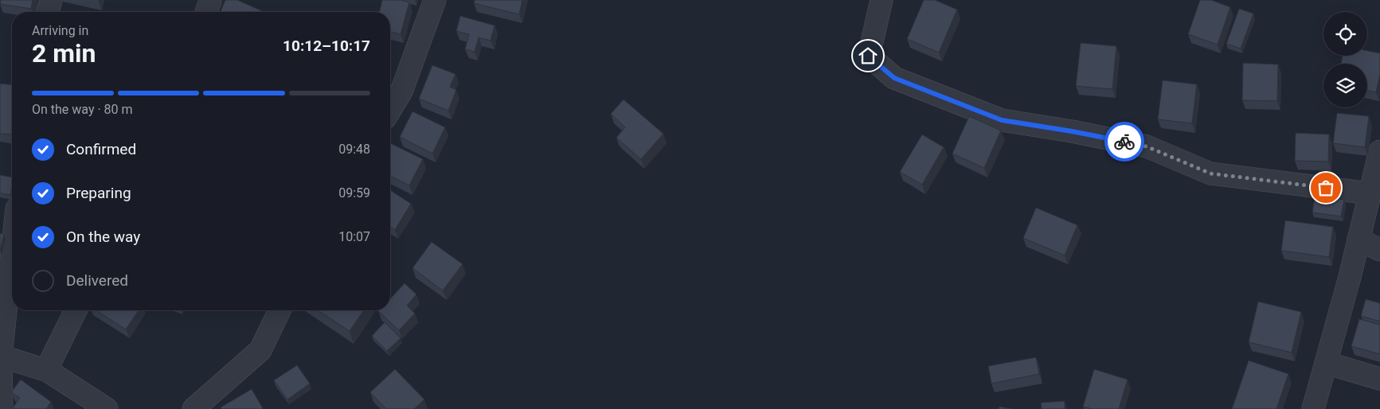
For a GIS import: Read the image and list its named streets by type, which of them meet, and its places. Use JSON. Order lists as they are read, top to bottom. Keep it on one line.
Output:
{"page":{"heading":["2 min","Arriving in","10:12–10:17"],"bar":"On the way · 80 m","list":[["Confirmed","09:48"],["Preparing","09:59"],["On the way","10:07"],"Delivered"]}}
